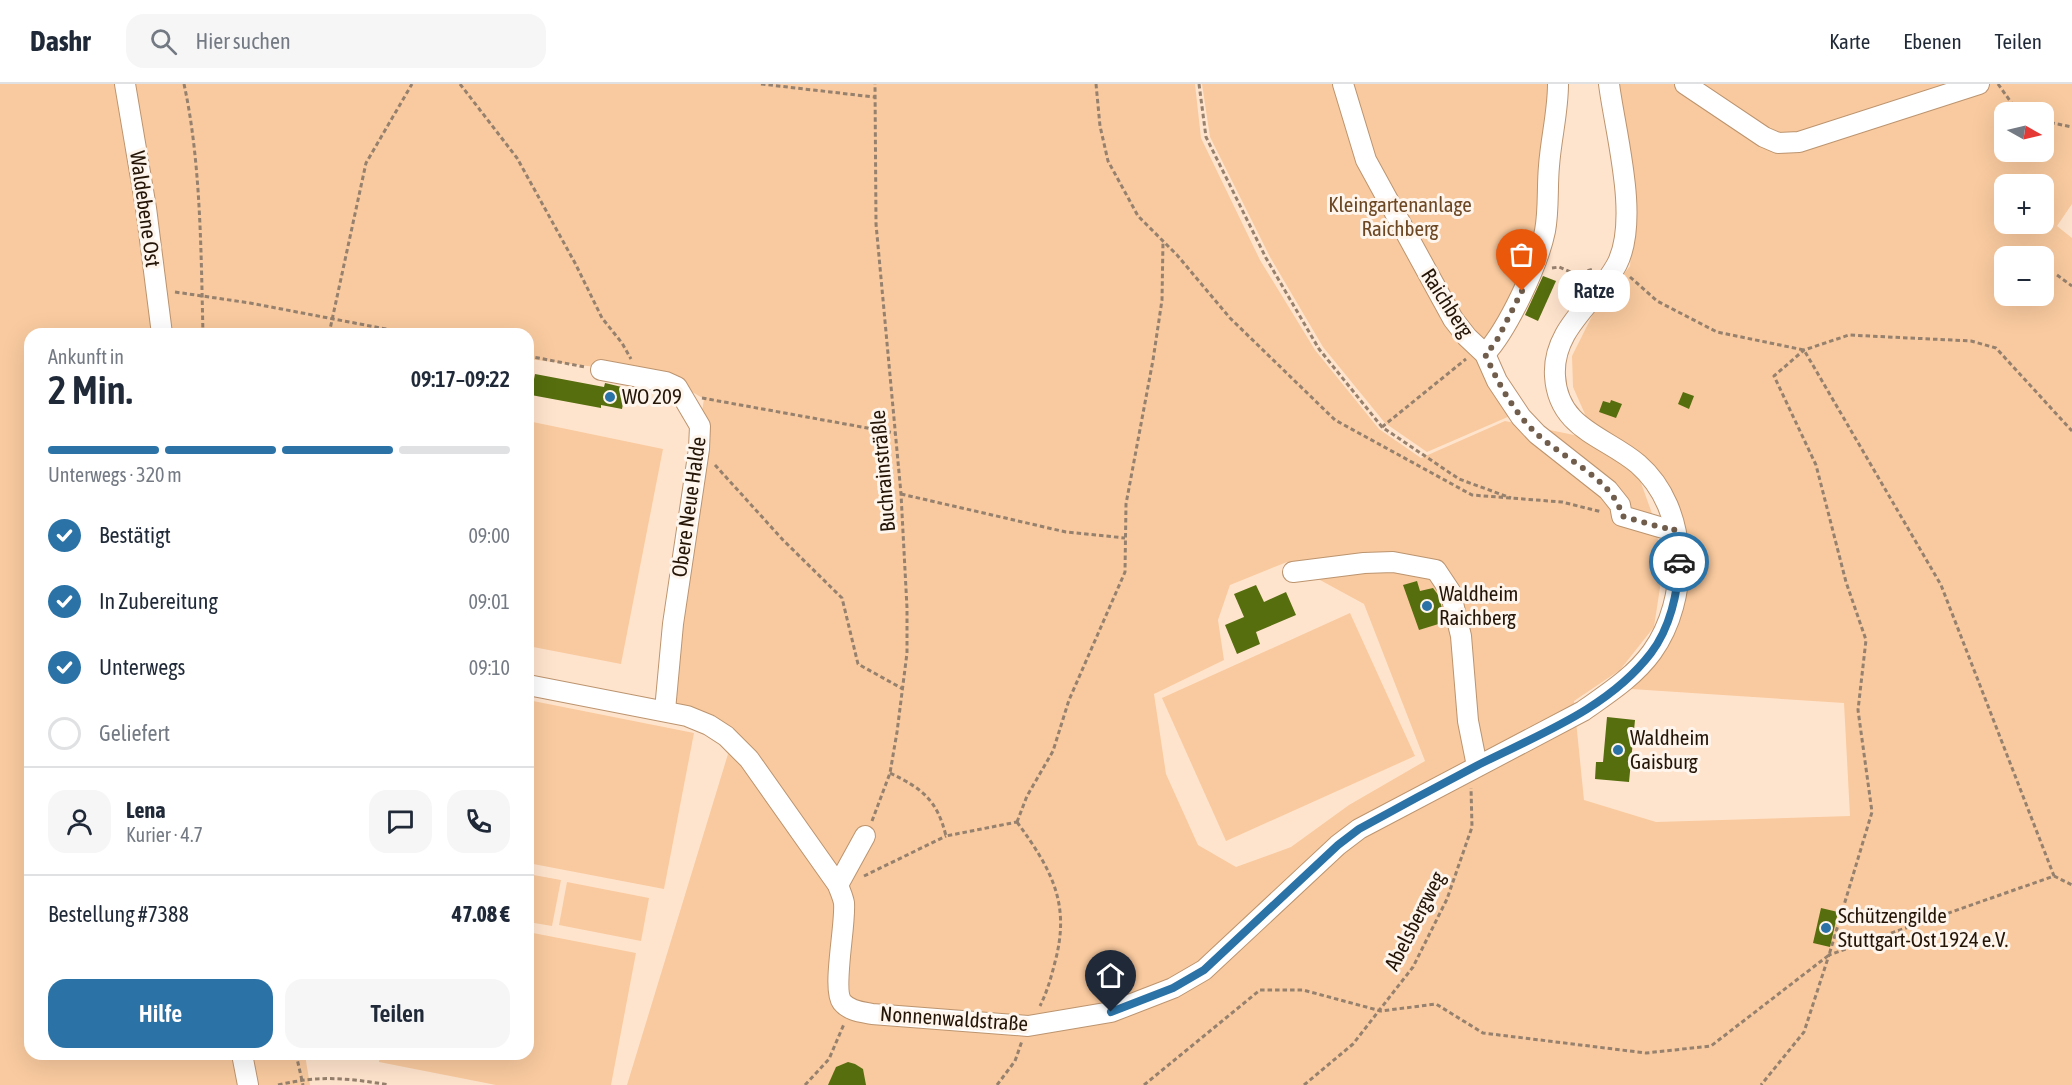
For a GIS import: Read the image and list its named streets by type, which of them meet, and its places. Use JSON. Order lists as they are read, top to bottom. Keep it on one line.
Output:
{"streets":{"street":["Waldebene Ost","Raichberg","Obere Neue Halde","Nonnenwaldstraße"],"path":["Buchrainsträßle","Abelsbergweg"]},"crossings":[["Obere Neue Halde","Nonnenwaldstraße"],["Abelsbergweg","Nonnenwaldstraße"]],"parks":["Kleingartenanlage Raichberg"],"places":["Ratze","WO 209","Waldheim Raichberg","Waldheim Gaisburg","Schützengilde Stuttgart-Ost 1924 e.V."],"north":"right","page":{"header":"Dashr","search":"Hier suchen","nav":["Karte","Ebenen","Teilen"],"map_buttons":["+","−"],"bubble":"Ratze","heading":["2 Min.","Ankunft in","09:17–09:22"],"panel":["Lena","Kurier · 4.7","Bestellung #7388","47.08 €"],"bar":"Unterwegs · 320 m","list":[["Bestätigt","09:00"],["In Zubereitung","09:01"],["Unterwegs","09:10"],"Geliefert"],"buttons":["Hilfe","Teilen"]}}
